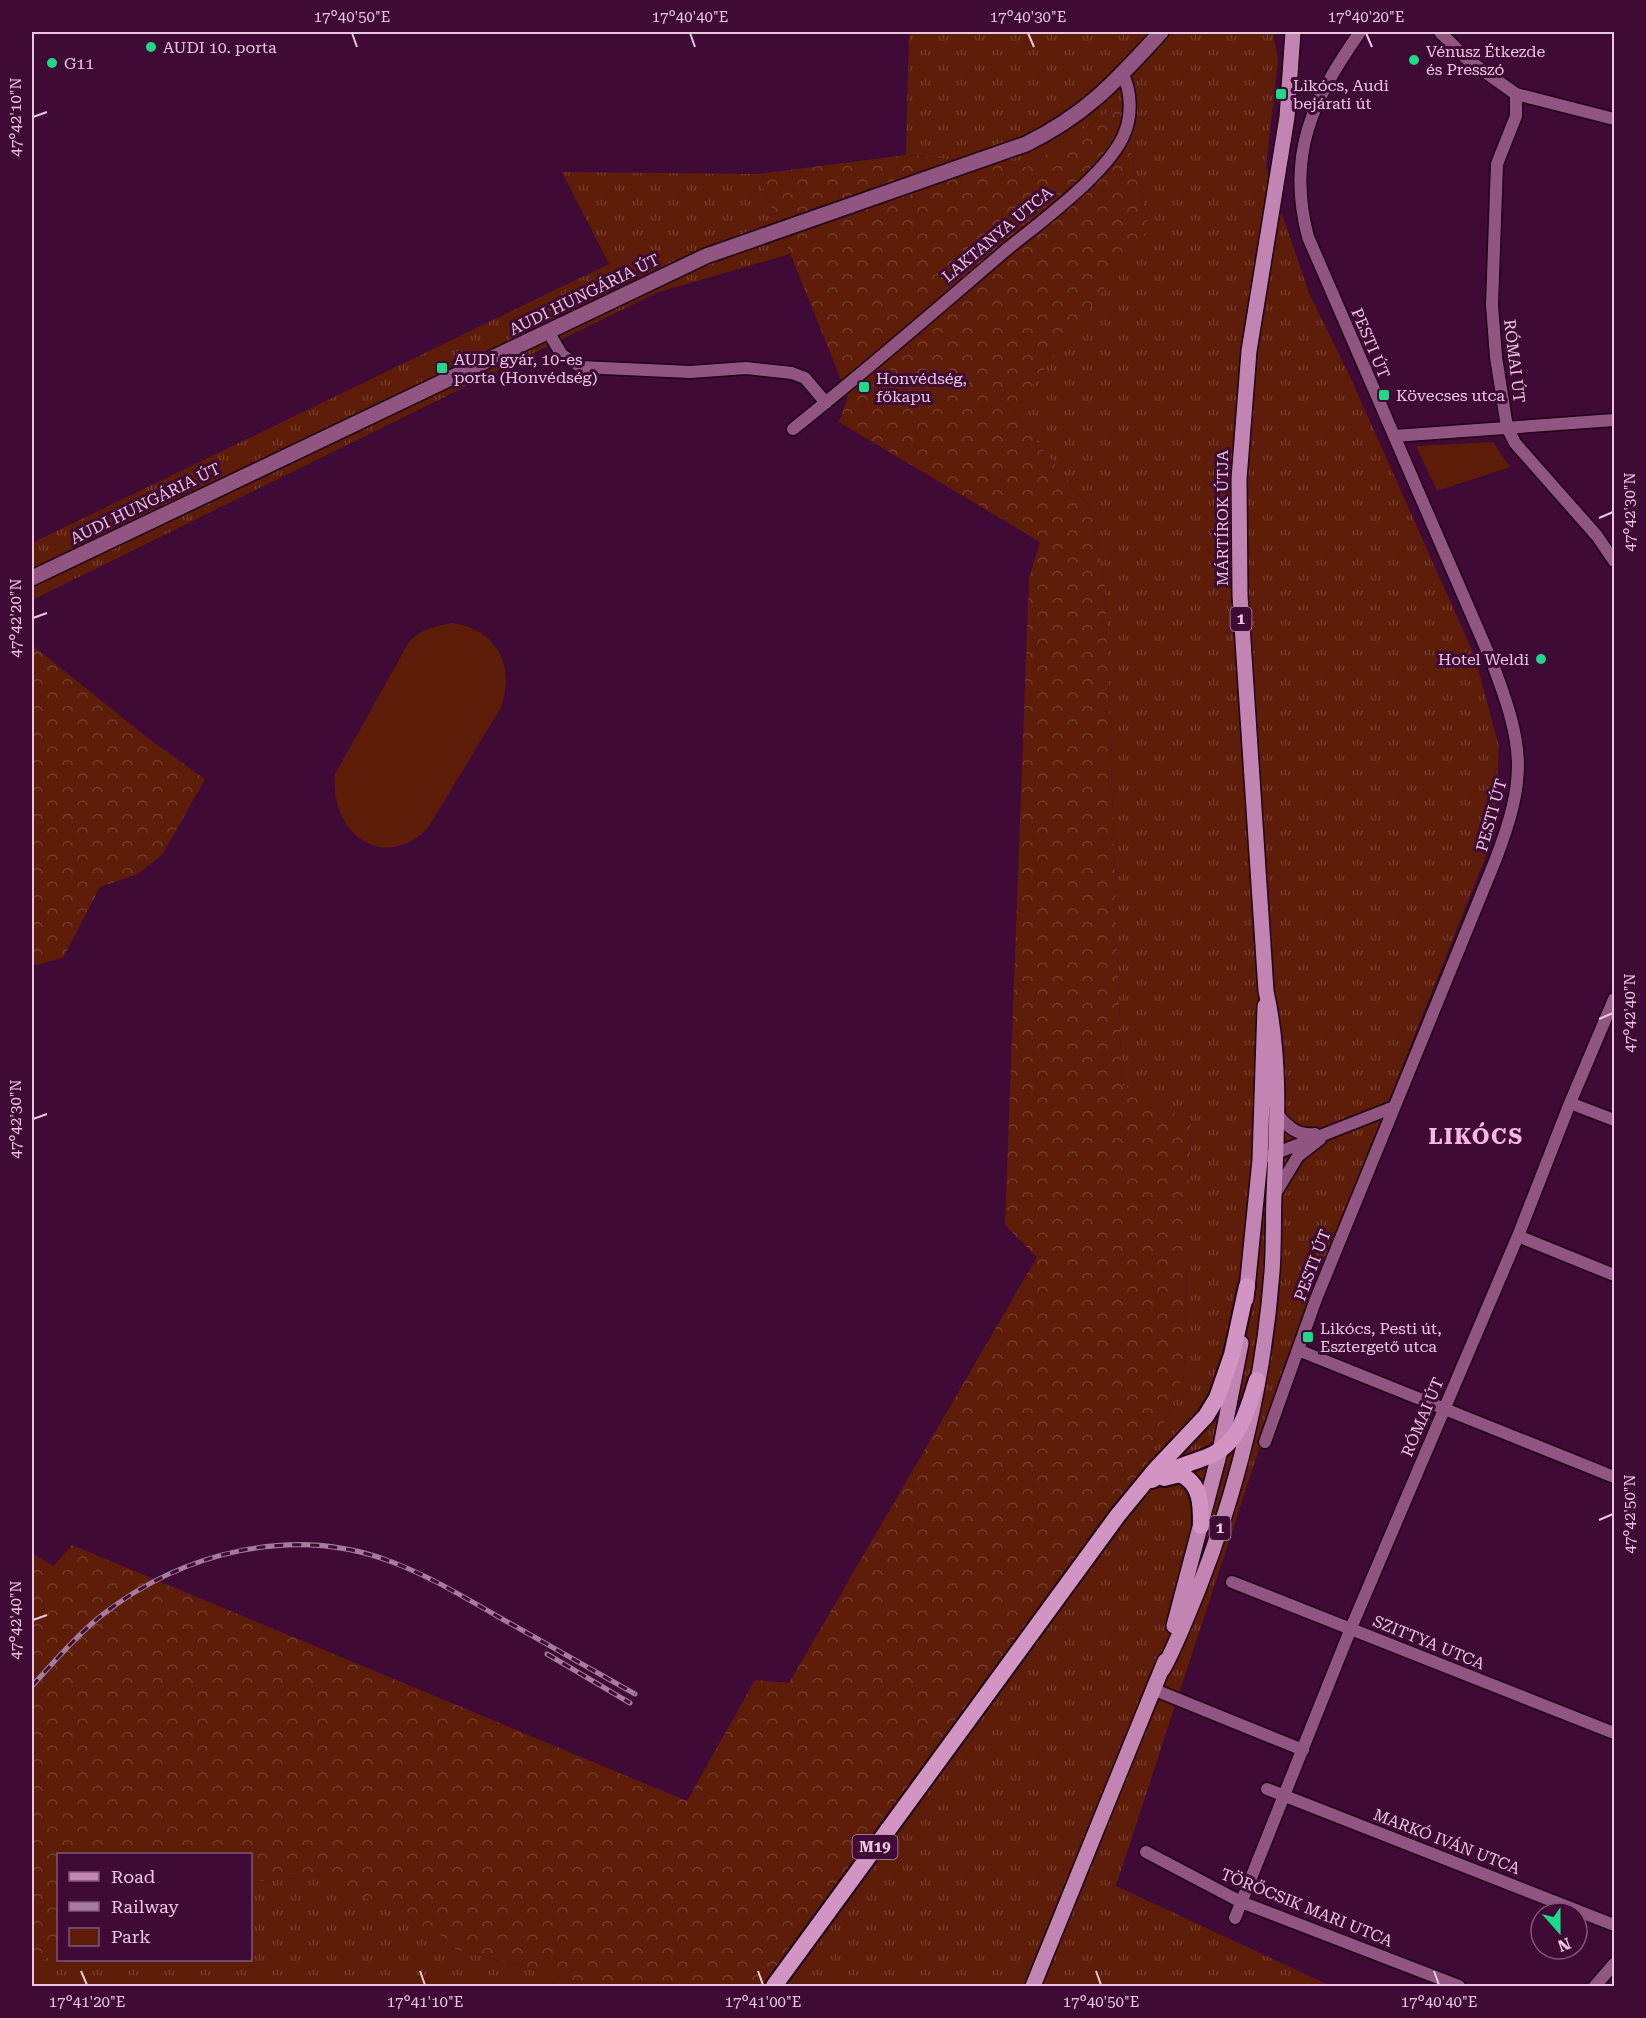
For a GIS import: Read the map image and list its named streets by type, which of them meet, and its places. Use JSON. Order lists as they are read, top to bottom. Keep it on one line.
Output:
{"streets":{"highway":["M19"],"main road":["MÁRTÍROK ÚTJA","1"],"street":["LAKTANYA UTCA","AUDI HUNGÁRIA ÚT","PESTI ÚT","RÓMAI ÚT","SZITTYA UTCA","MARKÓ IVÁN UTCA","TÖRŐCSIK MARI UTCA"]},"crossings":[["LAKTANYA UTCA","AUDI HUNGÁRIA ÚT"],["RÓMAI ÚT","SZITTYA UTCA"],["RÓMAI ÚT","MARKÓ IVÁN UTCA"],["RÓMAI ÚT","TÖRŐCSIK MARI UTCA"],["MÁRTÍROK ÚTJA","1"]],"districts":["LIKÓCS"],"places":{"other":["AUDI 10. porta","Vénusz Étkezde és Presszó","G11","Hotel Weldi"],"transit":["Likócs, Audi bejárati út","AUDI gyár, 10-es porta (Honvédség)","Honvédség, főkapu","Kövecses utca","Likócs, Pesti út, Esztergető utca"]},"legend":["Road","Railway","Park"],"north":"bottom","coordinates":["17°40'50\"E","17°40'40\"E","17°40'30\"E","17°40'20\"E","47°42'10\"N","47°42'30\"N","47°42'20\"N","47°42'40\"N","47°42'50\"N","17°41'20\"E","17°41'10\"E","17°41'00\"E"]}
